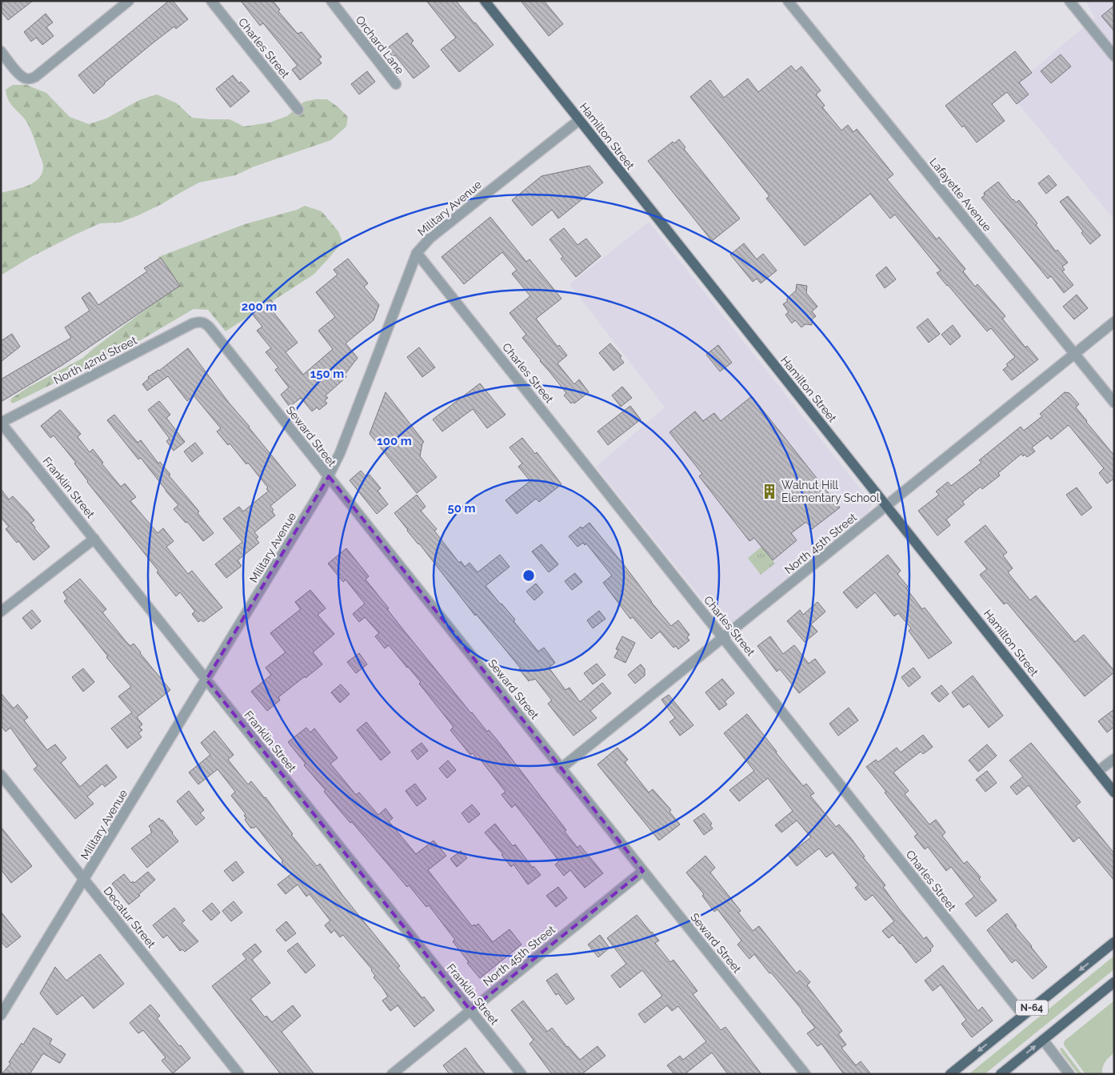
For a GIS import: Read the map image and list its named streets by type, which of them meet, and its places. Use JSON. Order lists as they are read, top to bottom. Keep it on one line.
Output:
{"streets":{"main road":["Hamilton Street","N-64"],"street":["Orchard Lane","Charles Street","Lafayette Avenue","Military Avenue","North 42nd Street","Seward Street","Franklin Street","North 45th Street","Decatur Street"]},"crossings":[["Charles Street","Military Avenue"],["Charles Street","North 45th Street"],["Charles Street","N-64"],["Hamilton Street","Military Avenue"],["Hamilton Street","North 45th Street"],["Lafayette Avenue","North 45th Street"],["Military Avenue","Seward Street"],["Military Avenue","Franklin Street"],["Military Avenue","Decatur Street"],["North 42nd Street","Seward Street"],["North 42nd Street","Franklin Street"],["Seward Street","North 45th Street"],["Franklin Street","North 45th Street"]],"places":{"building":["Walnut Hill Elementary School"]},"rings":["200 m","150 m","100 m","50 m"]}
